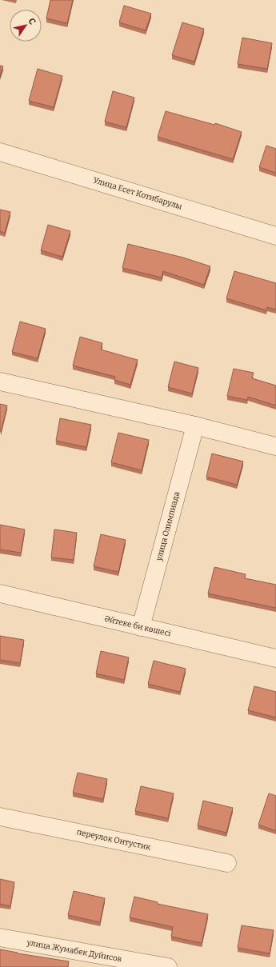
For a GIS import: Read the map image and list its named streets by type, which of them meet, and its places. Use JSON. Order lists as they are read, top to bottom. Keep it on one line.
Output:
{"streets":{"street":["Улица Есет Котибарулы","улица Олимпиада","Әйтеке би көшесі","переулок Онтустик","улица Жумабек Дуйисов"]},"crossings":[["улица Олимпиада","Әйтеке би көшесі"]],"north":"top right"}
